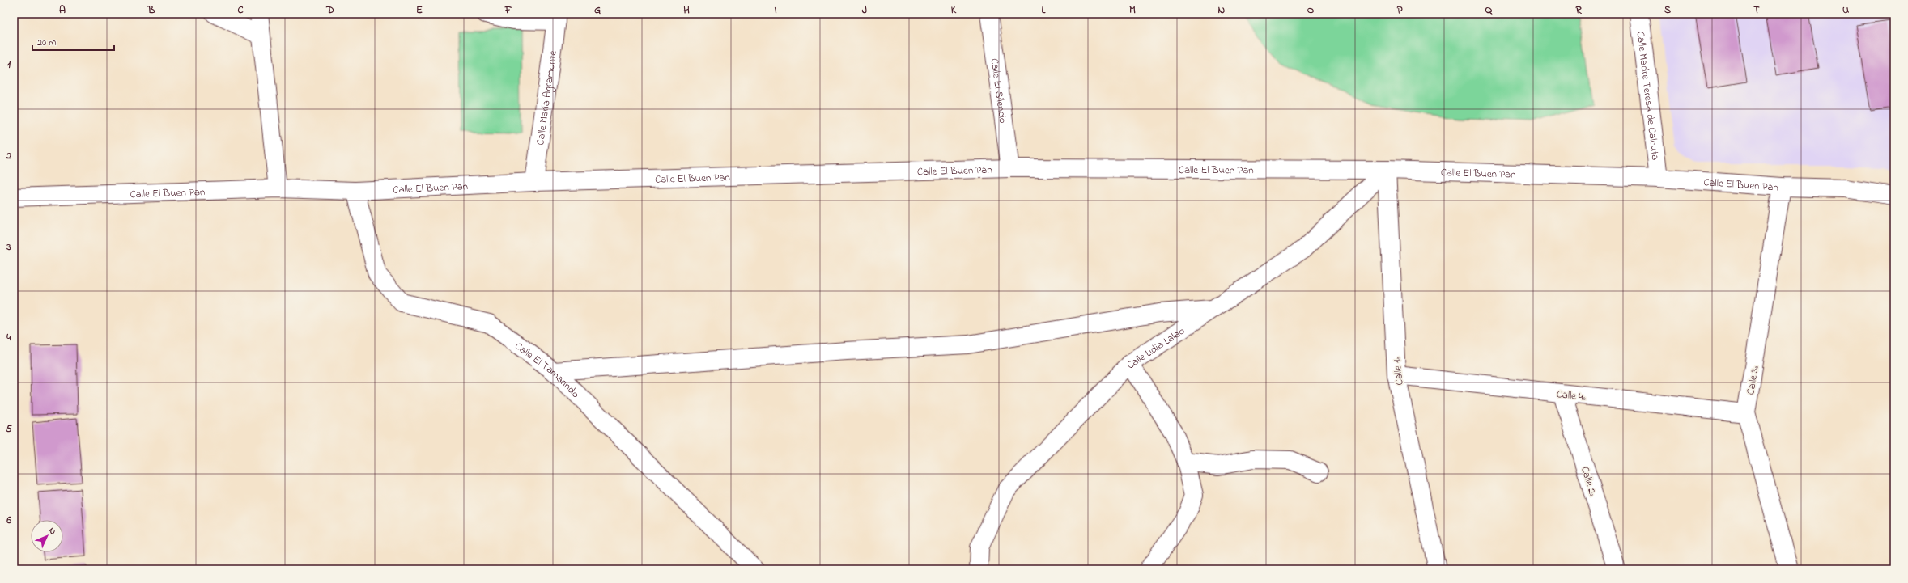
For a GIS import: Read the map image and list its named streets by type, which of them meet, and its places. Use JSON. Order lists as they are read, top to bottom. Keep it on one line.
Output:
{"streets":{"street":["Calle El Silencio","Calle Madre Teresa de Calcuta","Calle María Agramonte","Calle El Buen Pan","Calle Lidia Lalao","Calle El Tamarindo","Calle 1ª","Calle 3ª","Calle 4ª","Calle 2ª"]},"crossings":[["Calle El Silencio","Calle El Buen Pan"],["Calle Madre Teresa de Calcuta","Calle El Buen Pan"],["Calle María Agramonte","Calle El Buen Pan"],["Calle El Buen Pan","Calle Lidia Lalao"],["Calle El Buen Pan","Calle El Tamarindo"],["Calle El Buen Pan","Calle 1ª"],["Calle El Buen Pan","Calle 3ª"],["Calle Lidia Lalao","Calle 1ª"],["Calle 1ª","Calle 4ª"],["Calle 3ª","Calle 4ª"],["Calle 4ª","Calle 2ª"]],"scale_bar":"20 m","north":"top right","grid":{"columns":["A","B","C","D","E","F","G","H","I","J","K","L","M","N","O","P","Q","R","S","T","U"],"rows":["1","2","3","4","5","6"]}}
